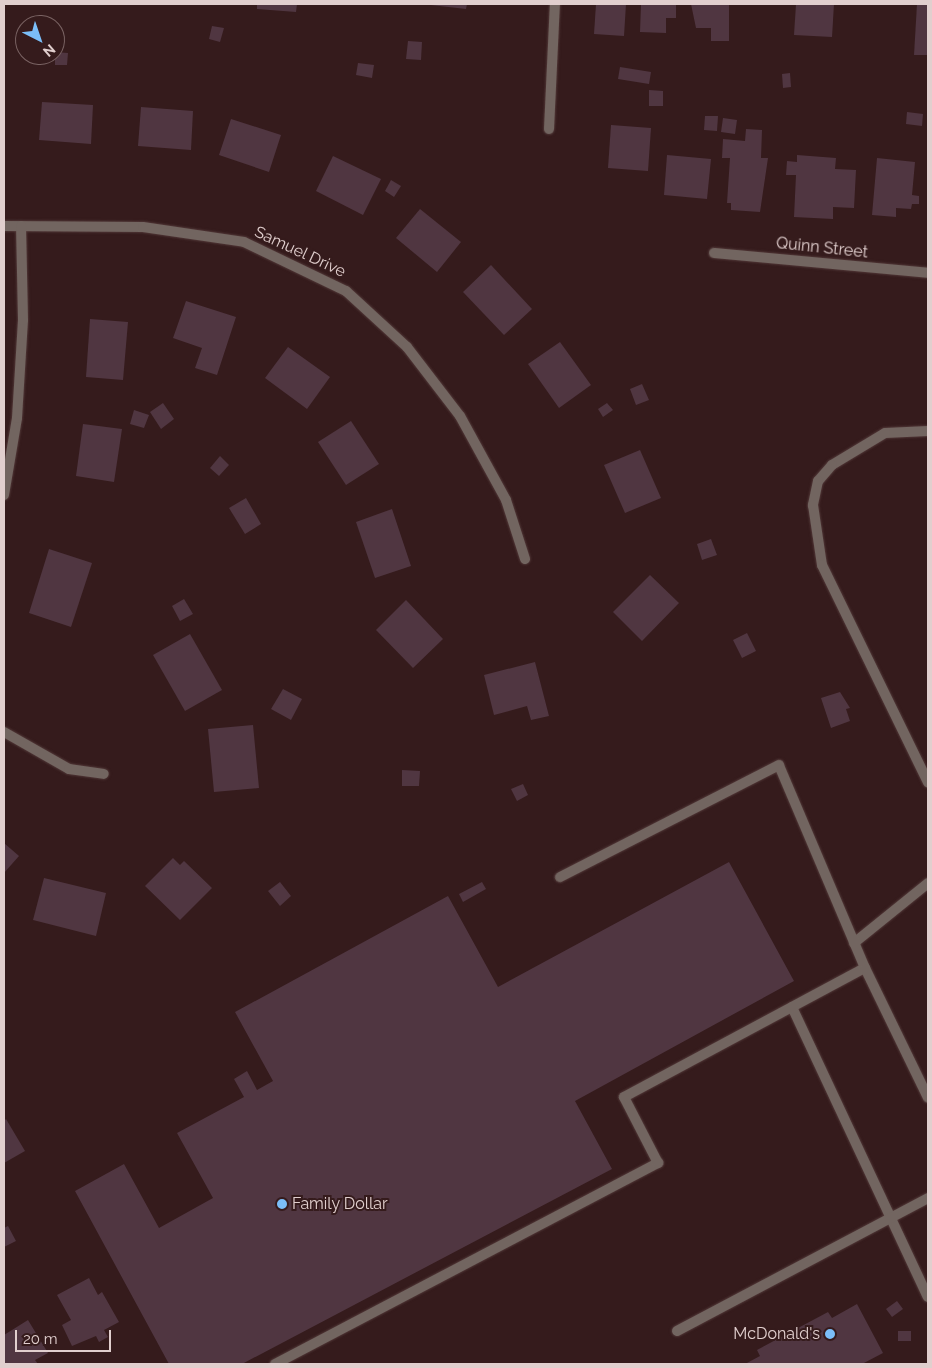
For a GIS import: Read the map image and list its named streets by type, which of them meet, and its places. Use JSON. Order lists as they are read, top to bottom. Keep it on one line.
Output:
{"streets":{"street":["Quinn Street","Samuel Drive"]},"places":["Family Dollar","McDonald's"],"scale_bar":"20 m","north":"bottom right"}
